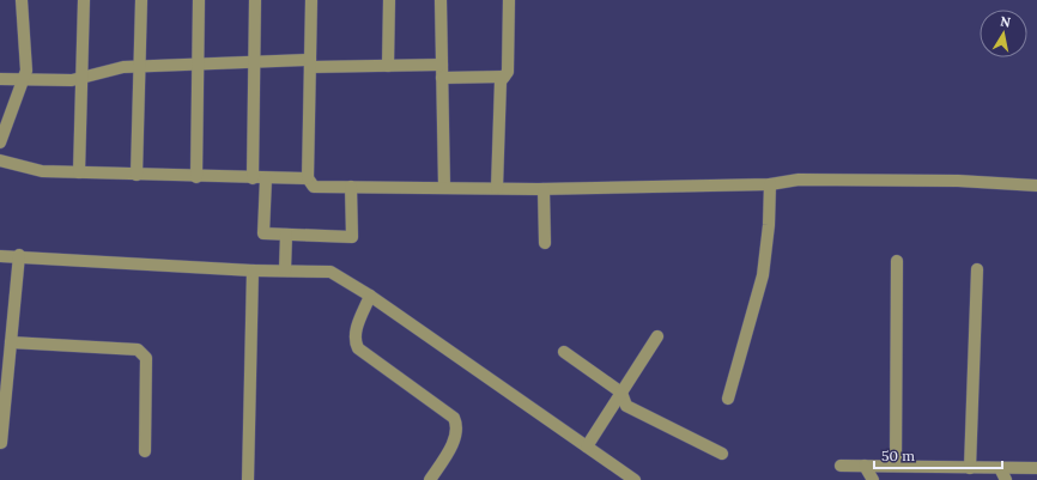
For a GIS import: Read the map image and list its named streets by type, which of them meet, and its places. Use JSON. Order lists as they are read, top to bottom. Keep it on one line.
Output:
{"scale_bar":"50 m","north":"top"}
